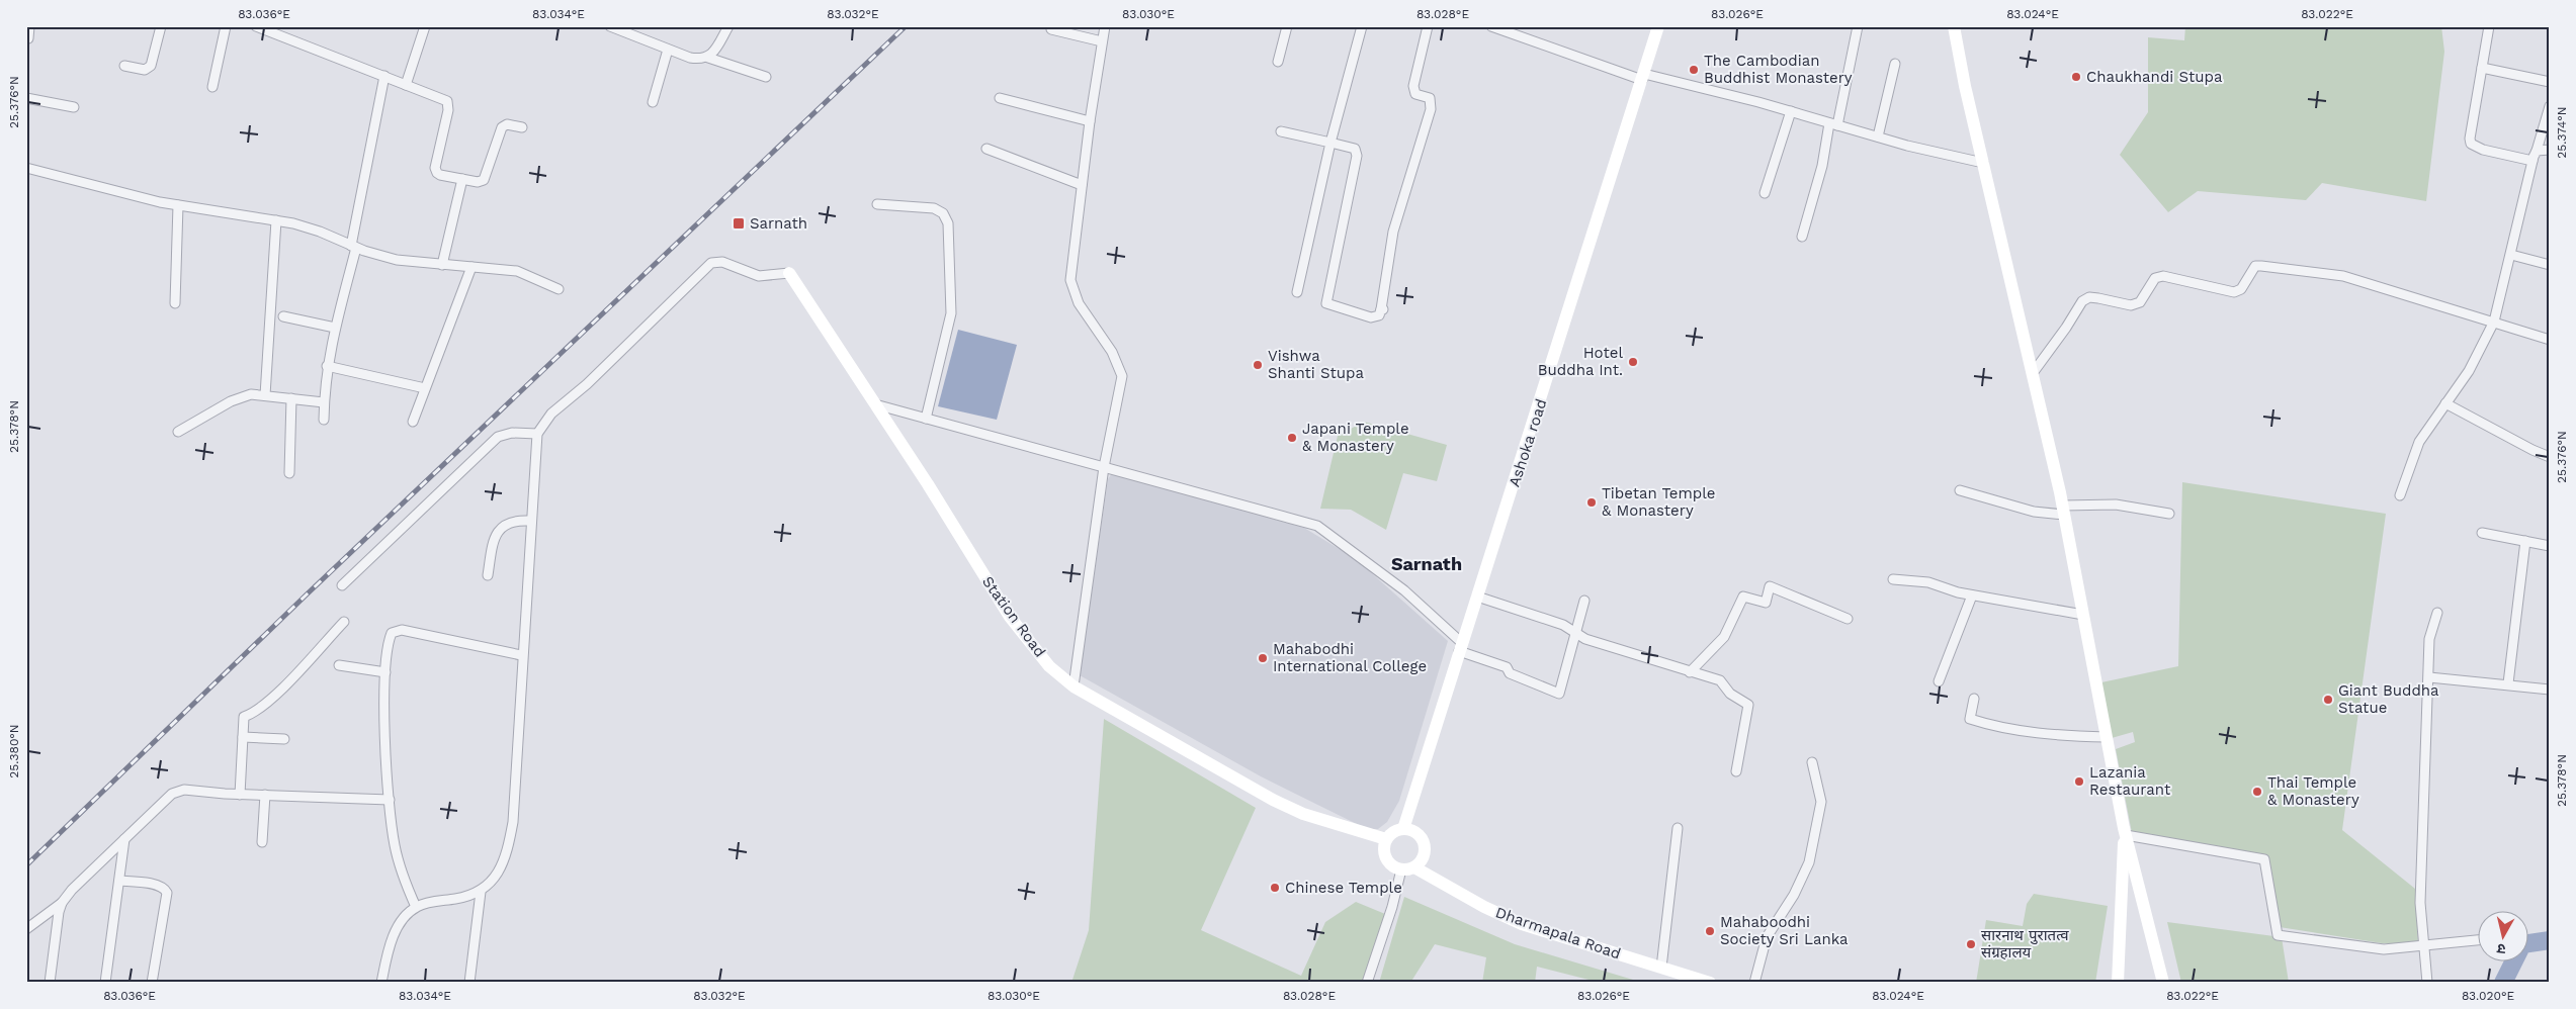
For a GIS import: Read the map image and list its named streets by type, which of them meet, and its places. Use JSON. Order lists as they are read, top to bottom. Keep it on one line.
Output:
{"streets":{"street":["Ashoka road","Station Road","Dharmapala Road"]},"crossings":[["Ashoka road","Station Road"],["Ashoka road","Dharmapala Road"],["Station Road","Dharmapala Road"]],"districts":["Sarnath"],"places":{"other":["The Cambodian Buddhist Monastery","Chaukhandi Stupa","Hotel Buddha Int.","Vishwa Shanti Stupa","Japani Temple & Monastery","Tibetan Temple & Monastery","Mahabodhi International College","Giant Buddha Statue","Lazania Restaurant","Thai Temple & Monastery","Chinese Temple","Mahaboodhi Society Sri Lanka","सारनाथ पुरातत्व संग्रहालय"],"transit":["Sarnath"]},"north":"bottom","coordinates":["83.036°E","83.034°E","83.032°E","83.030°E","83.028°E","83.026°E","83.024°E","83.022°E","25.376°N","25.374°N","25.378°N","25.380°N","83.020°E"]}
